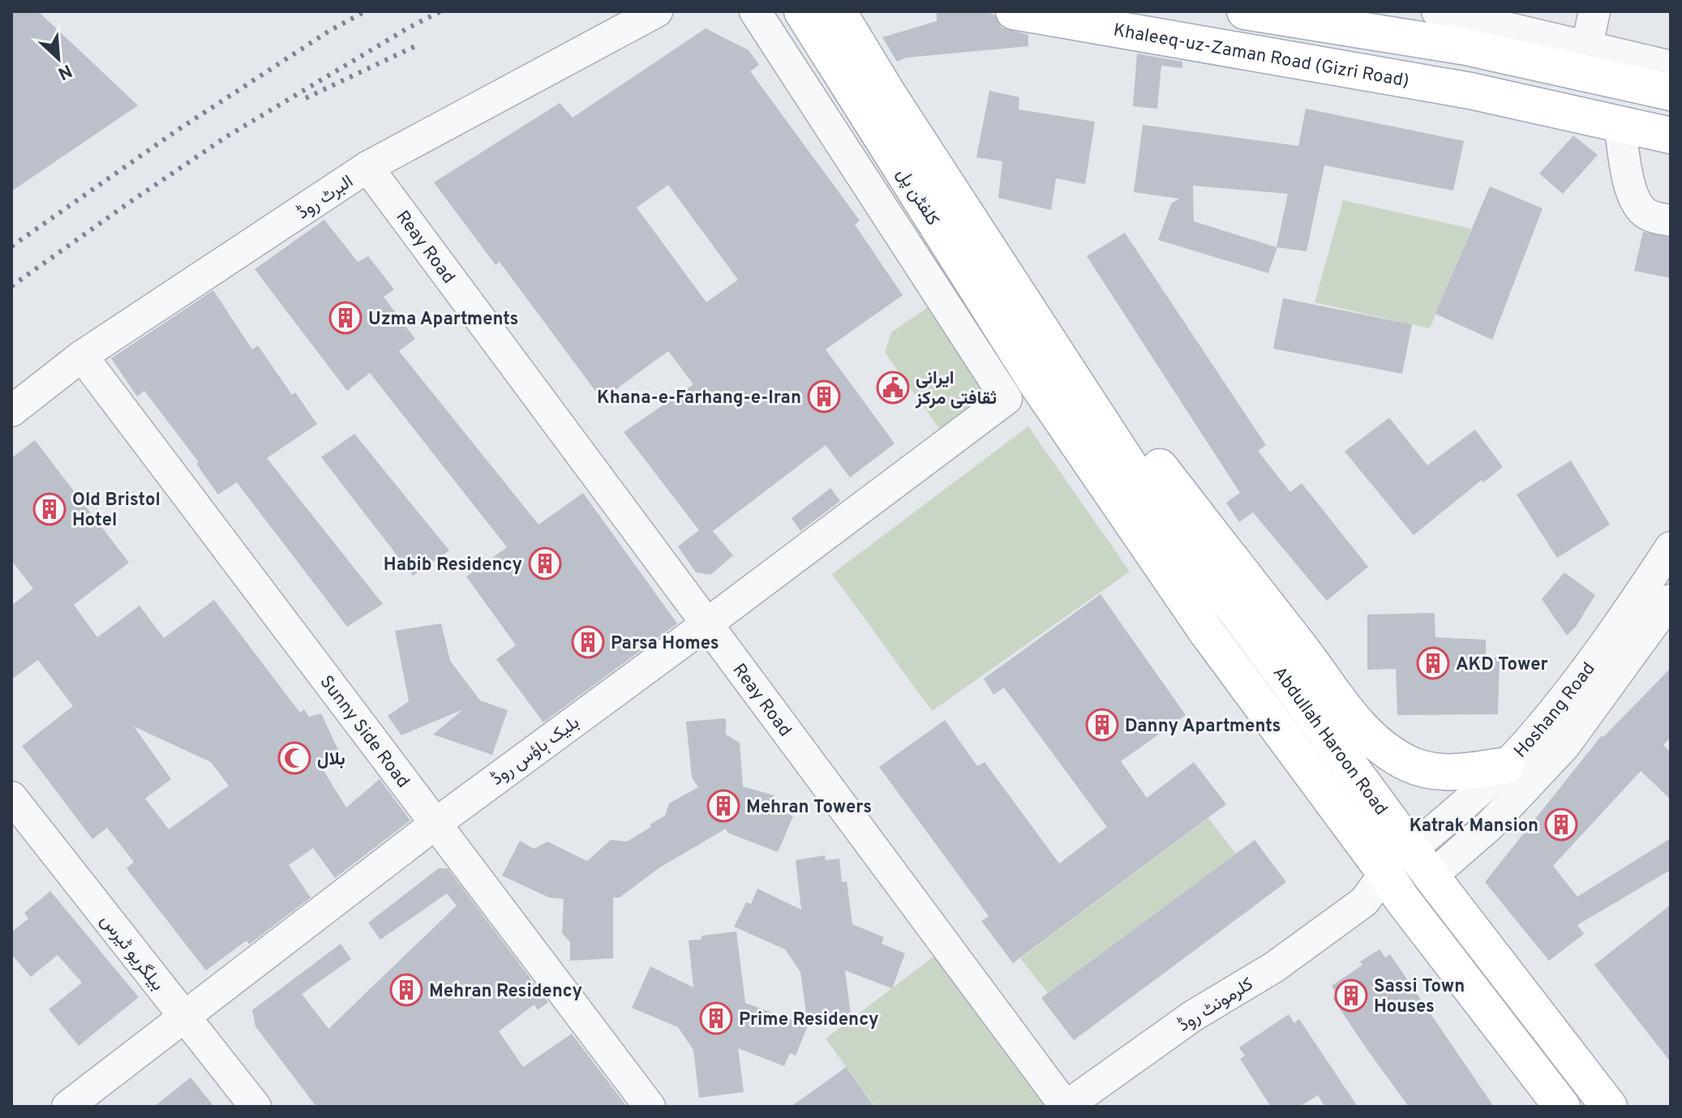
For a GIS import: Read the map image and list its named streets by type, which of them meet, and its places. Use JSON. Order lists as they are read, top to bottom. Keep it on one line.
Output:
{"streets":{"main road":["Khaleeq-uz-Zaman Road (Gizri Road)","کلفٹن پل","Abdullah Haroon Road"],"street":["البرٹ روڈ","Reay Road","Hoshang Road","Sunny Side Road","بلیک ہاؤس روڈ","بیلگریو ٹیرس","کلرمونٹ روڈ"]},"crossings":[["البرٹ روڈ","Reay Road"],["البرٹ روڈ","Sunny Side Road"],["کلفٹن پل","Abdullah Haroon Road"],["کلفٹن پل","بلیک ہاؤس روڈ"],["Reay Road","بلیک ہاؤس روڈ"],["Reay Road","کلرمونٹ روڈ"],["Hoshang Road","Abdullah Haroon Road"],["Sunny Side Road","بلیک ہاؤس روڈ"],["Abdullah Haroon Road","بلیک ہاؤس روڈ"],["Abdullah Haroon Road","کلرمونٹ روڈ"],["بلیک ہاؤس روڈ","بیلگریو ٹیرس"]],"places":{"building":["Uzma Apartments","Khana-e-Farhang-e-Iran","Old Bristol Hotel","Habib Residency","Parsa Homes","AKD Tower","Danny Apartments","Mehran Towers","Katrak Mansion","Mehran Residency","Sassi Town Houses","Prime Residency"],"public building":["ایرانی ثقافتی مرکز"],"mosque":["بلال"]},"north":"bottom right"}
